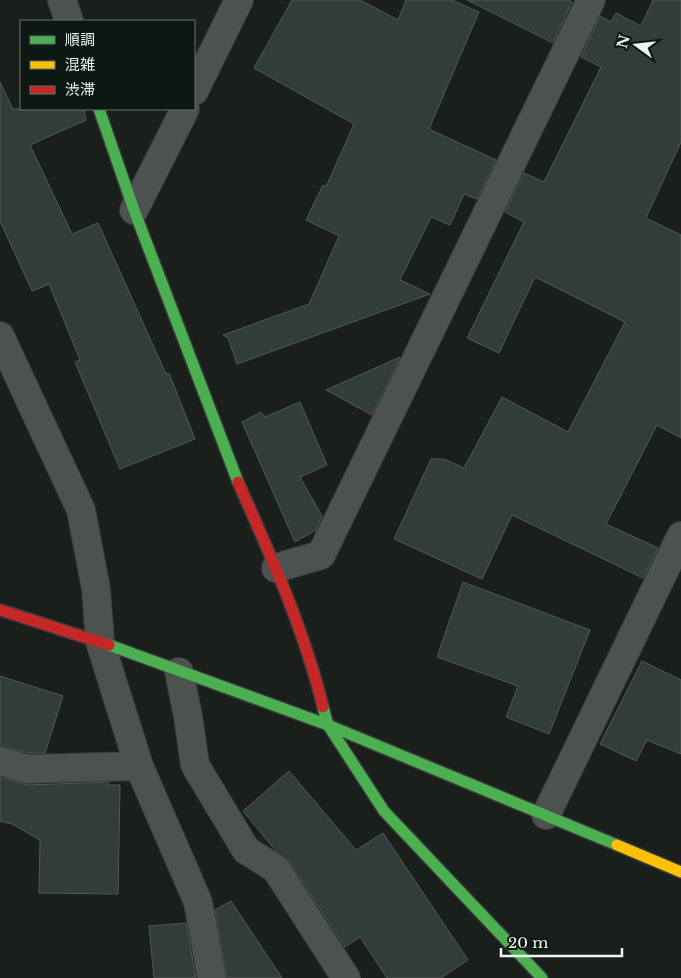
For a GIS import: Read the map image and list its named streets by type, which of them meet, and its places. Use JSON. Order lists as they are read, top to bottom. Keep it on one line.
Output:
{"legend":["順調","混雑","渋滞"],"scale_bar":"20 m","north":"left"}
